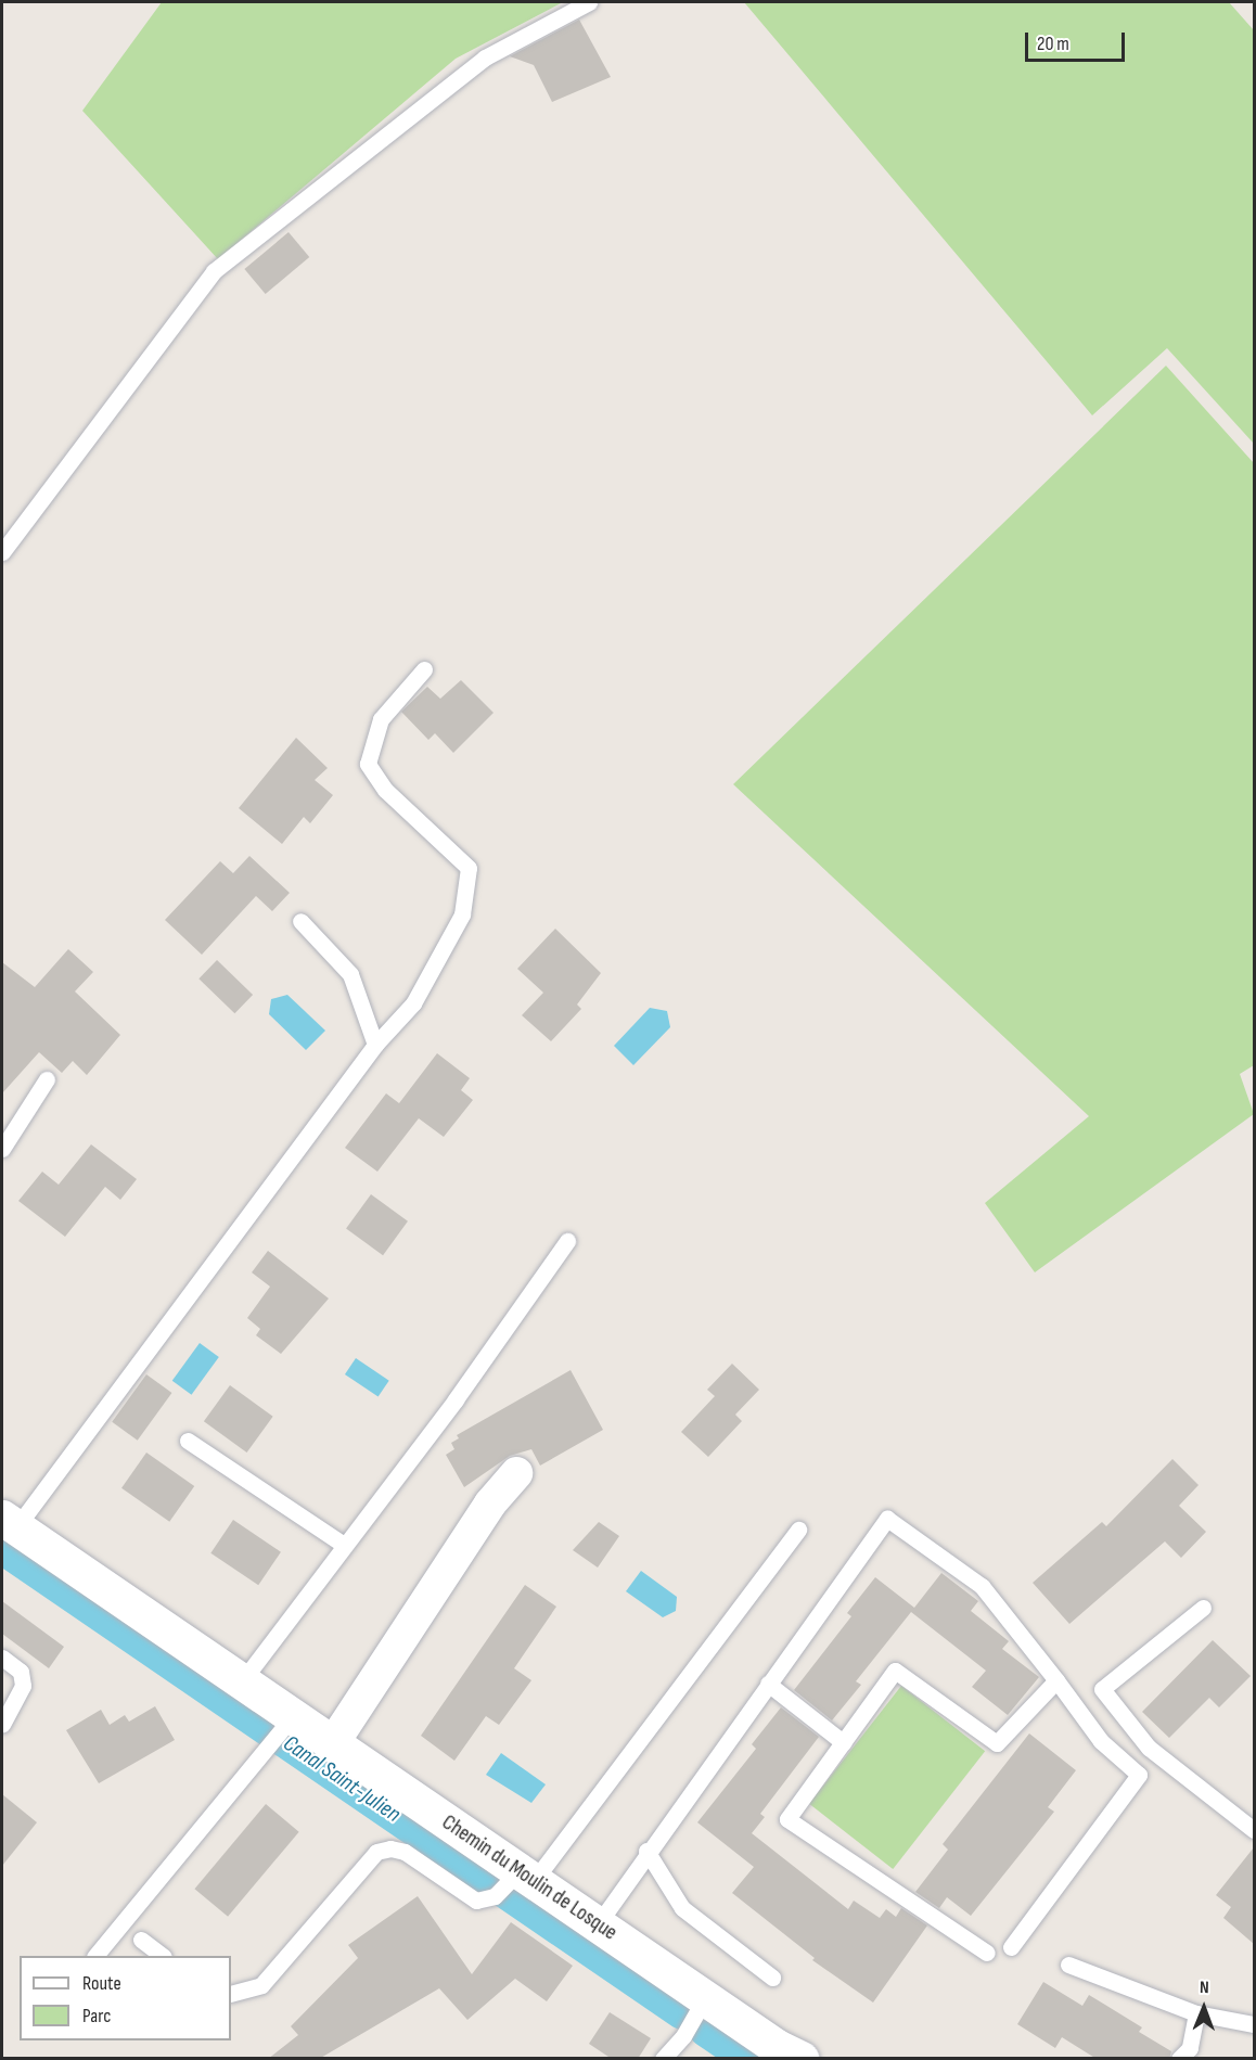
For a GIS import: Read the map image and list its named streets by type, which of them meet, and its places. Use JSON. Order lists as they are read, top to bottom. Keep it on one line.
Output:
{"streets":{"street":["Chemin du Moulin de Losque"]},"water":["Canal Saint-Julien"],"legend":["Route","Parc"],"scale_bar":"20 m","north":"top"}
